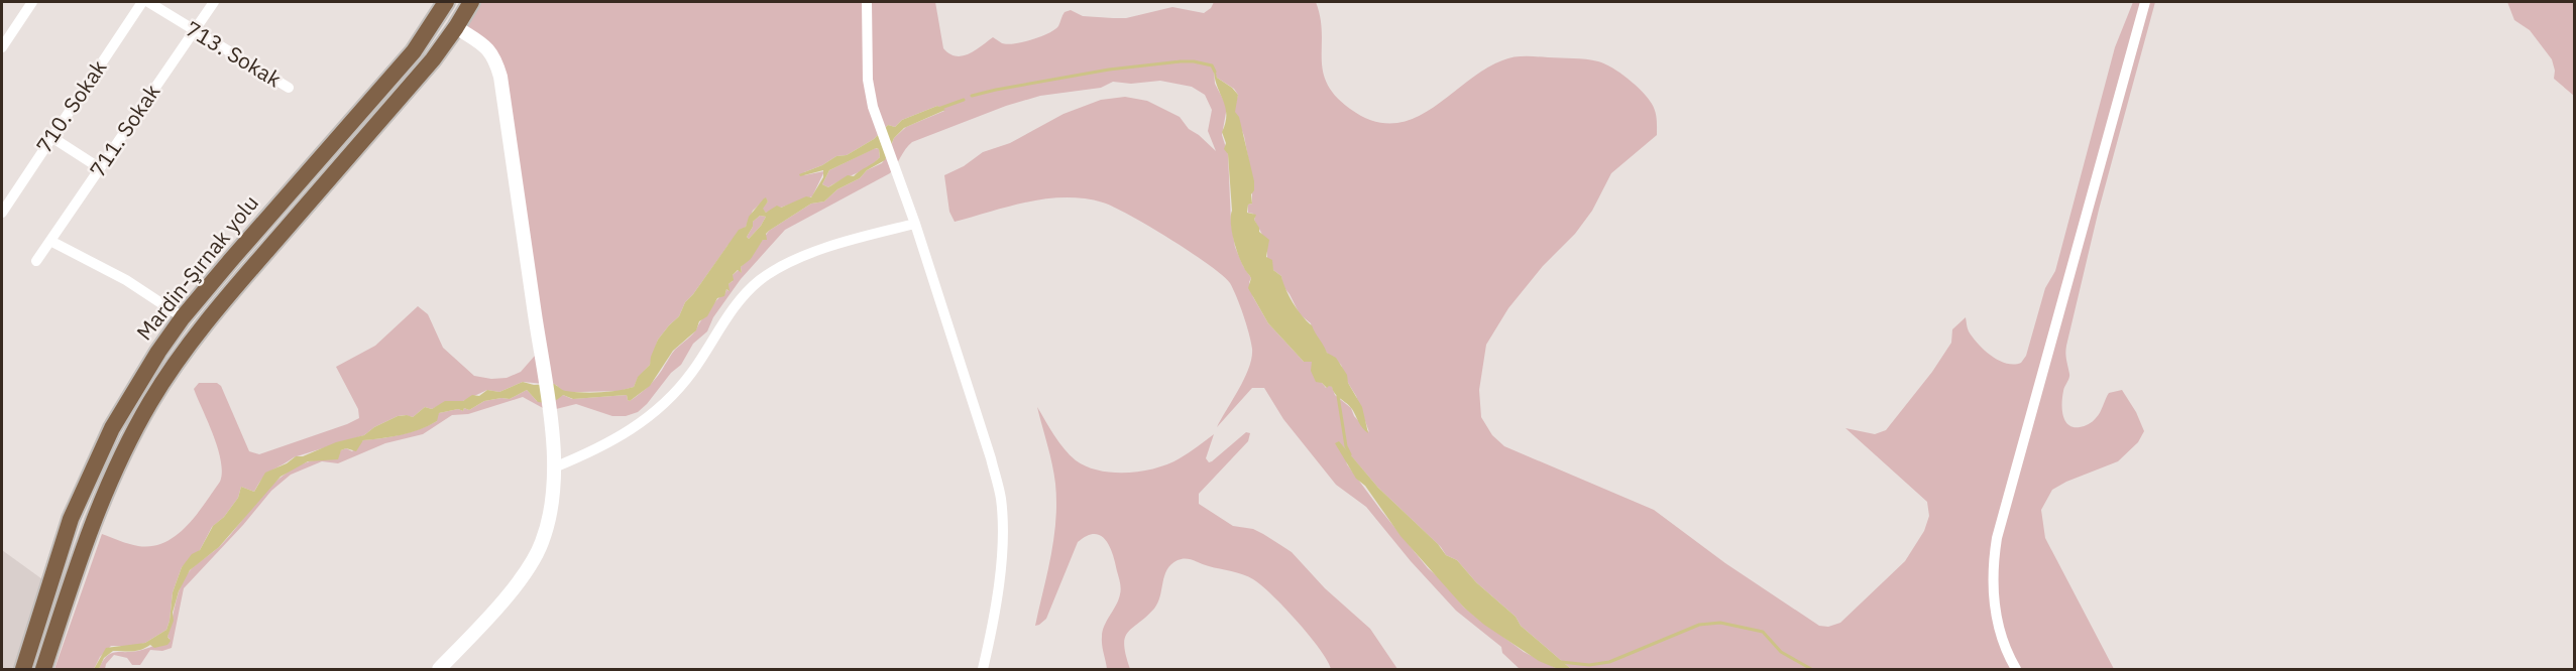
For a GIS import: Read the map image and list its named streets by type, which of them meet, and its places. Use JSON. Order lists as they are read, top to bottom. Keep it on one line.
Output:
{"streets":{"highway":["Mardin-Şırnak yolu"],"street":["713. Sokak","710. Sokak","711. Sokak"]},"crossings":[["713. Sokak","711. Sokak"]]}
